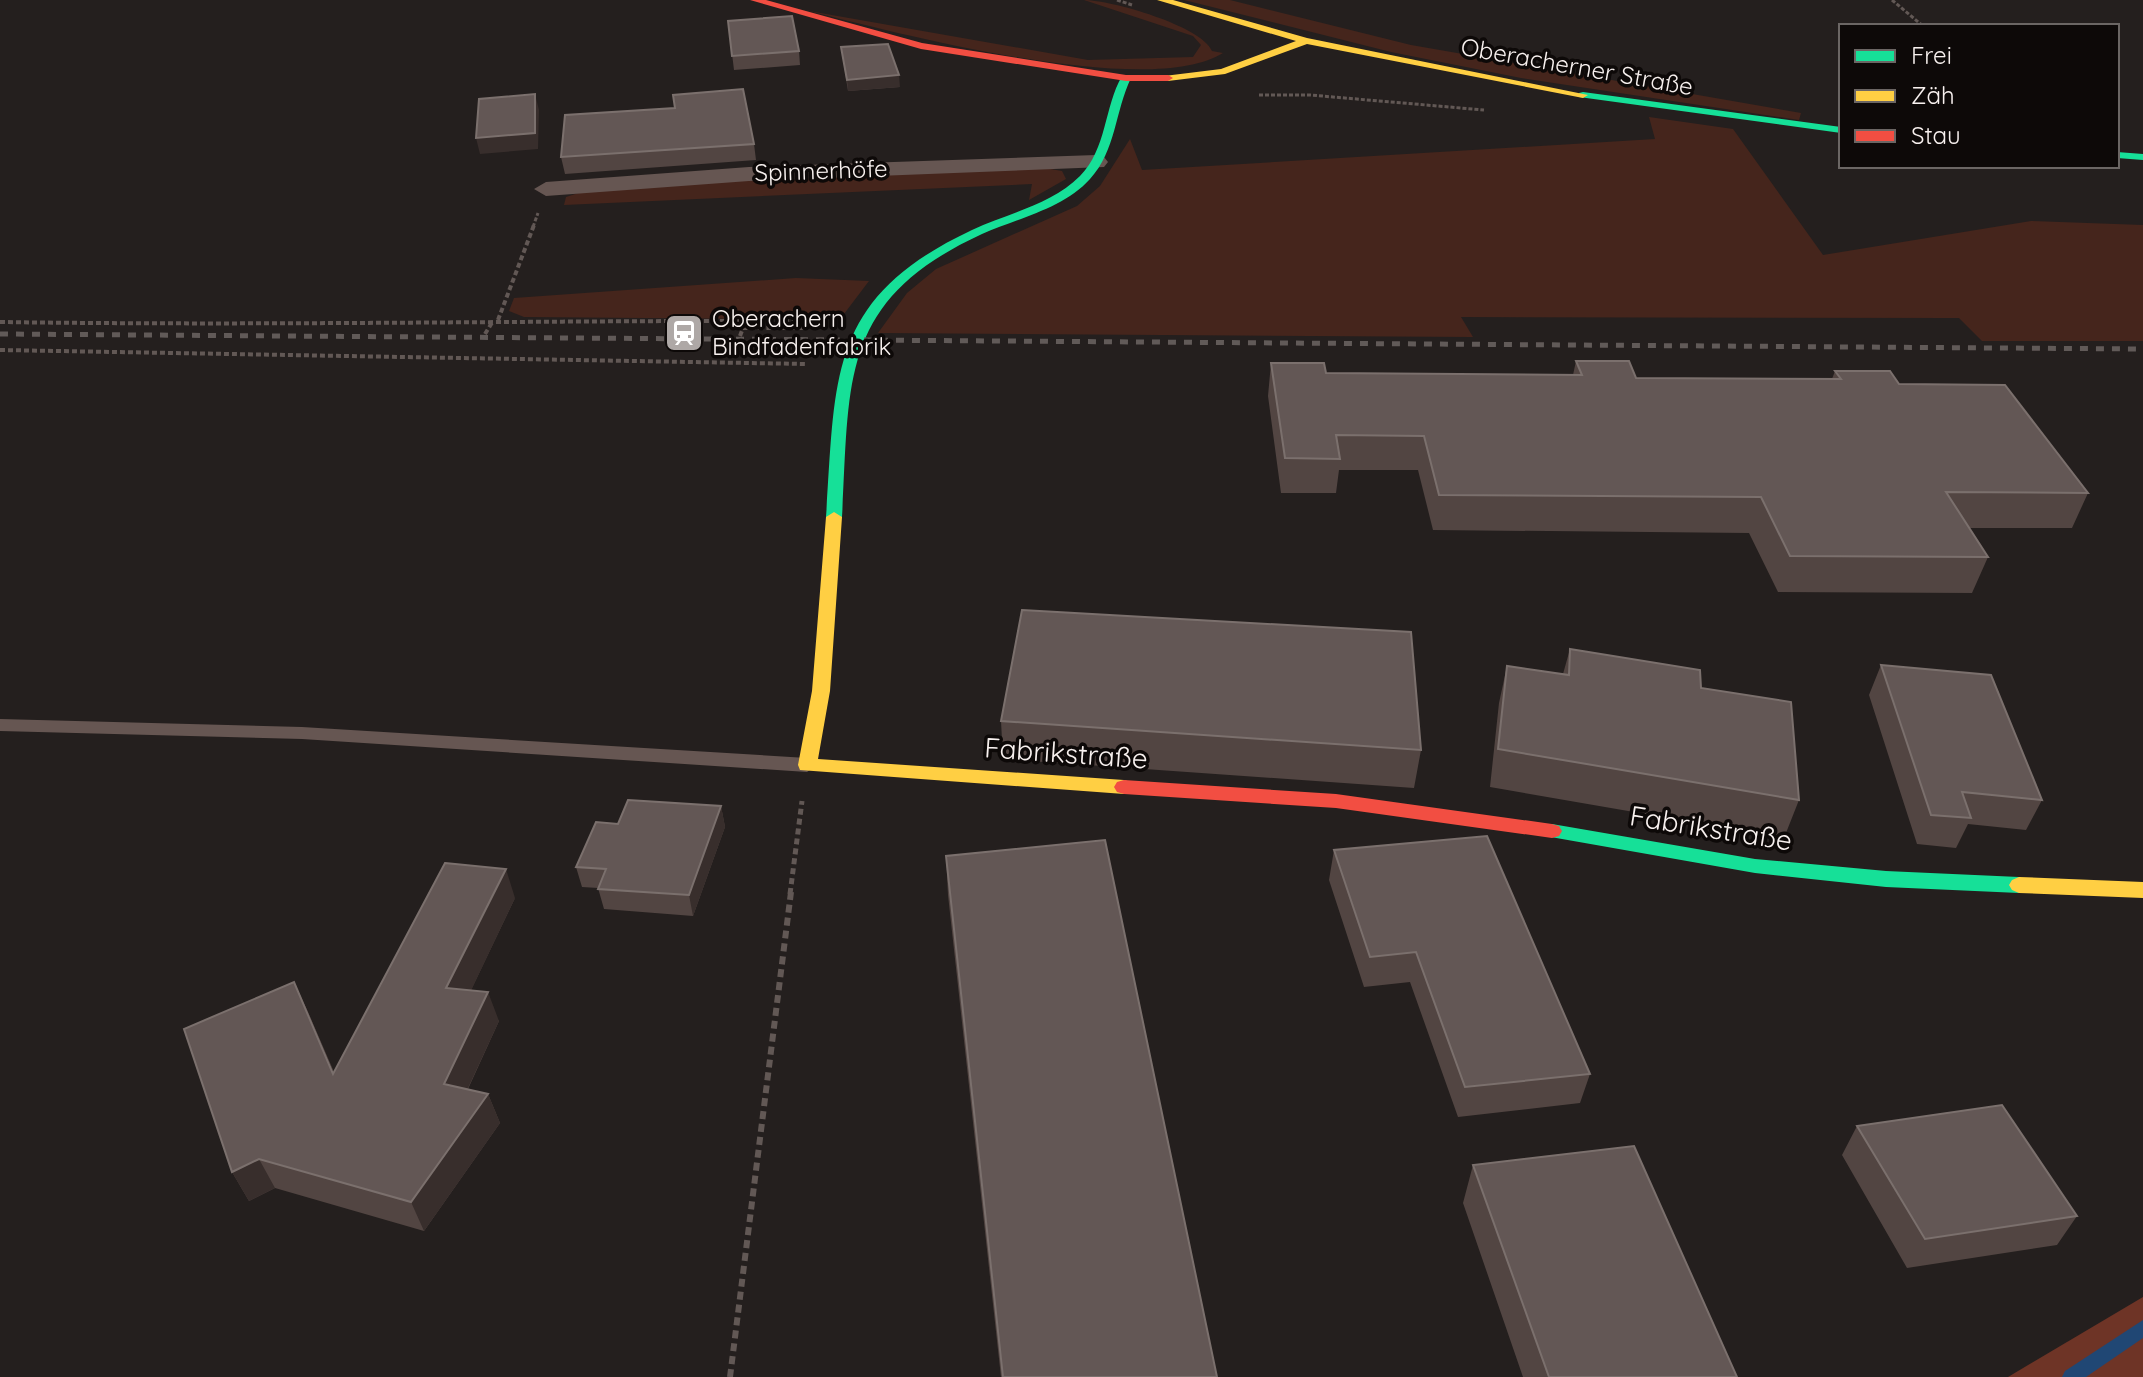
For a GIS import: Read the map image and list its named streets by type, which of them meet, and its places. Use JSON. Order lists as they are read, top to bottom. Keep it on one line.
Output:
{"streets":{"street":["Oberacherner Straße","Spinnerhöfe","Fabrikstraße"]},"places":{"station":["Oberachern Bindfadenfabrik"]},"legend":["Frei","Zäh","Stau"]}
